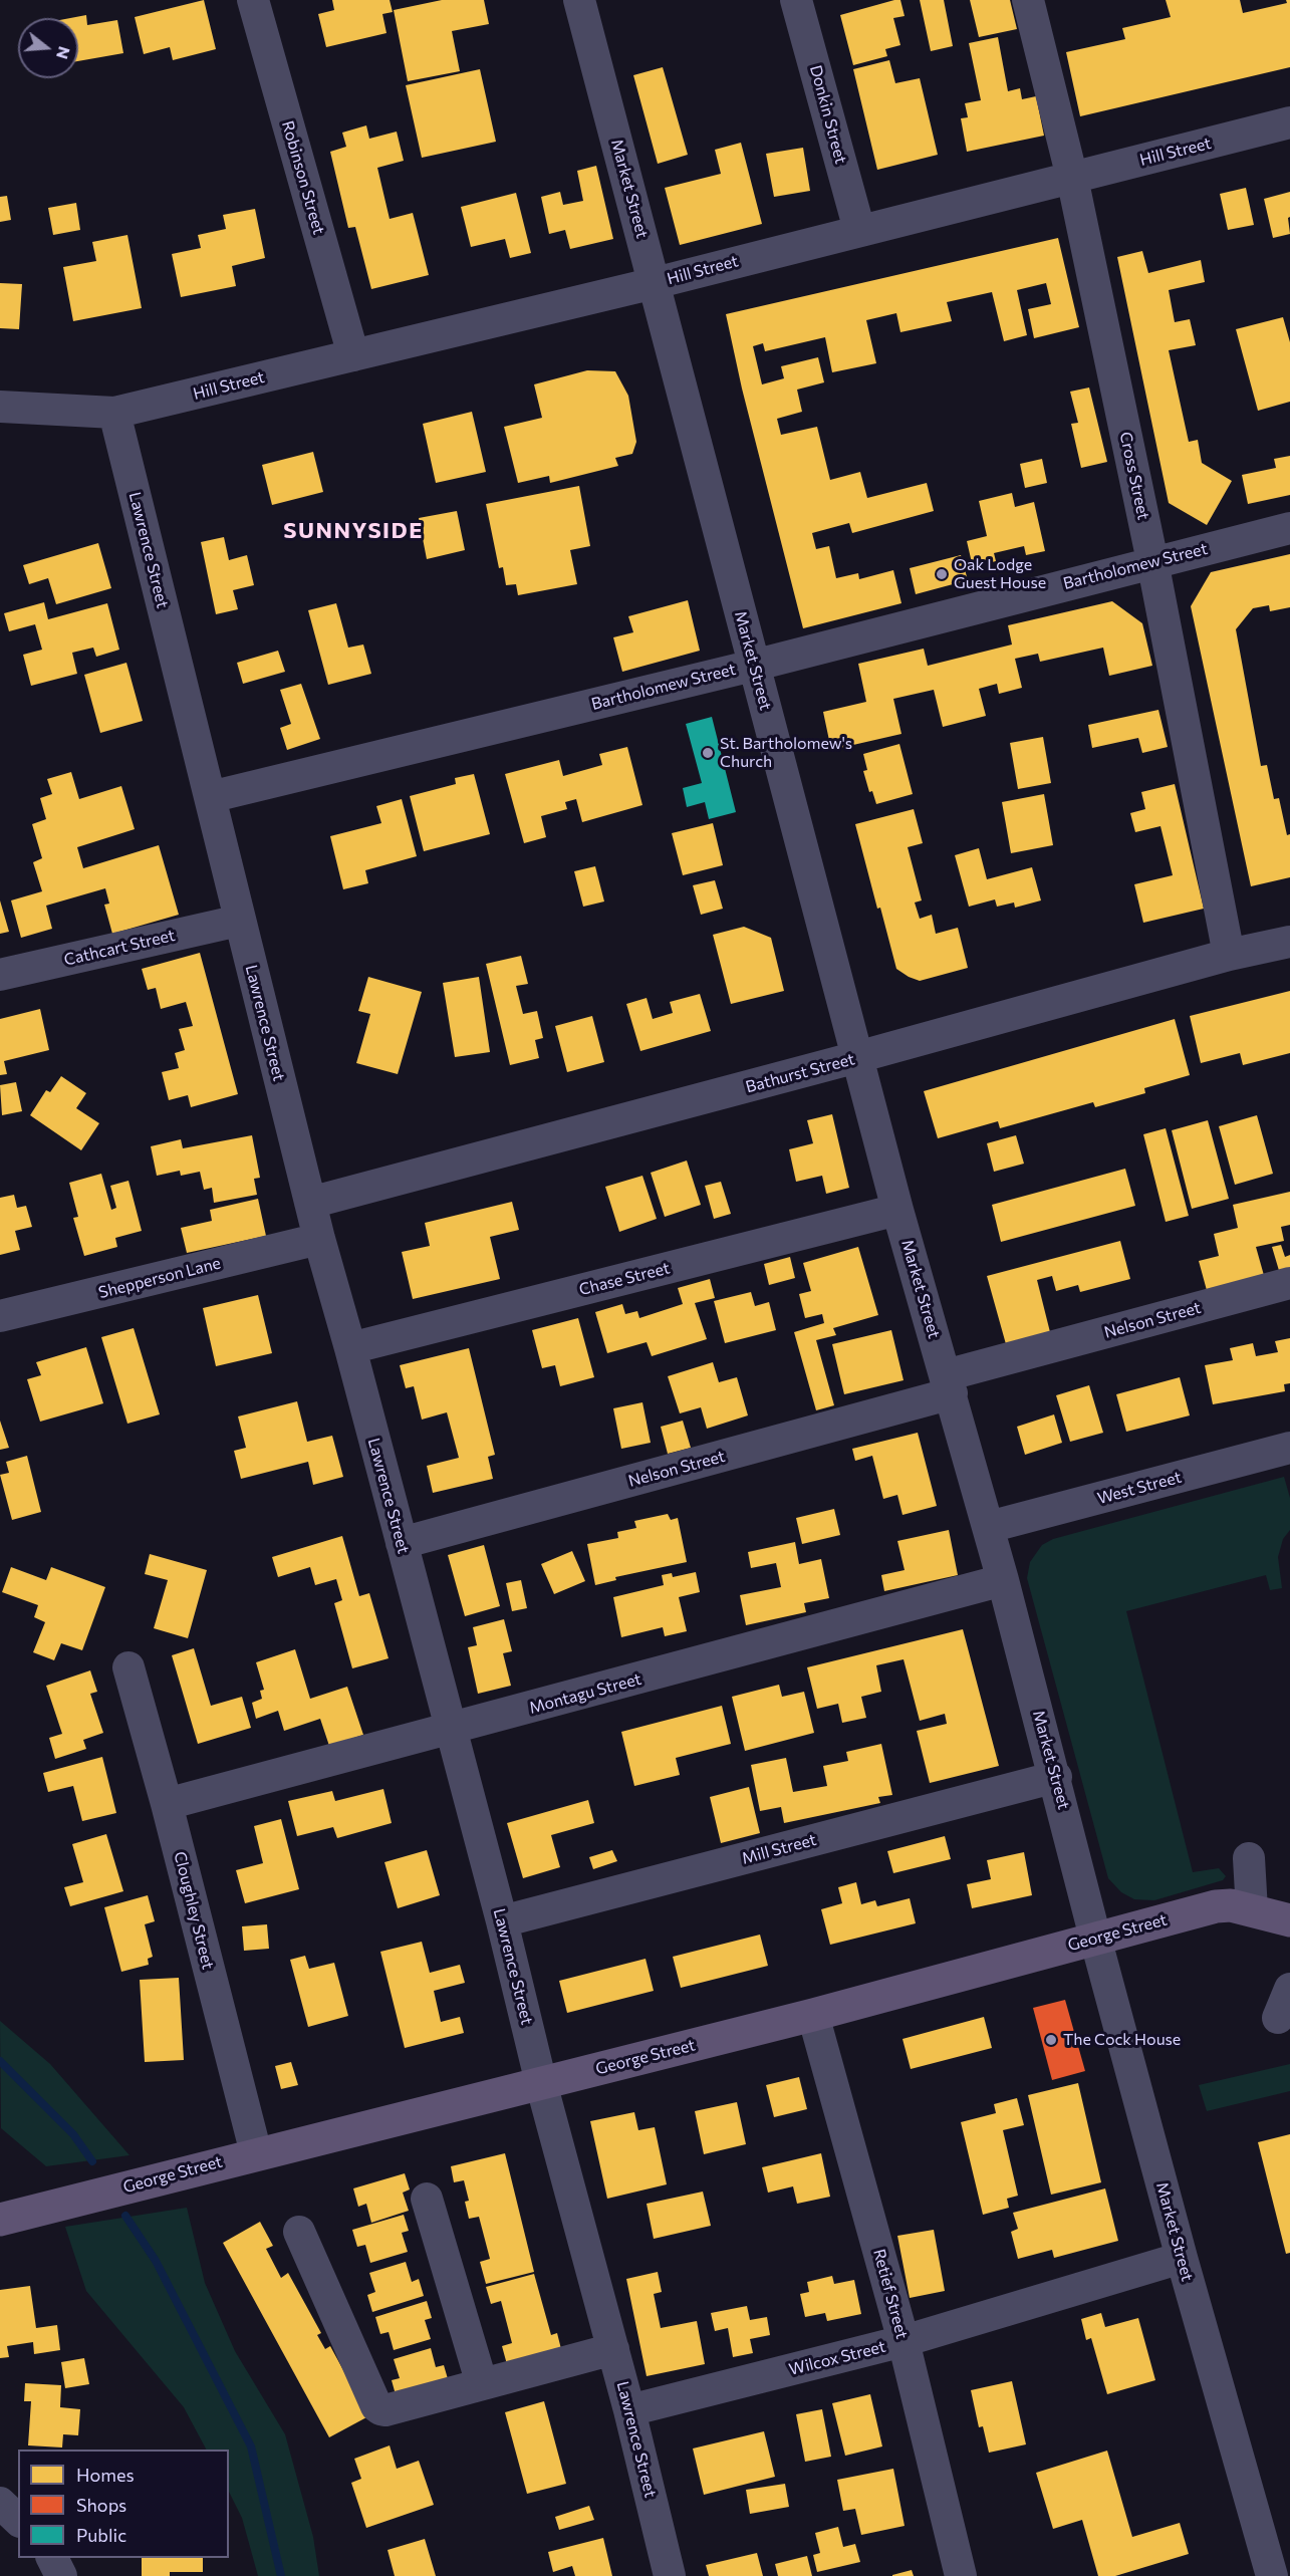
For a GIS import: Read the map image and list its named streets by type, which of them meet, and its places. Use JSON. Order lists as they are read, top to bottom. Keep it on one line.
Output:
{"streets":{"main road":["George Street"],"street":["Donkin Street","Hill Street","Robinson Street","Market Street","Cross Street","Lawrence Street","Bartholomew Street","Cathcart Street","Bathurst Street","Shepperson Lane","Chase Street","Nelson Street","West Street","Montagu Street","Mill Street","Cloughley Street","Retief Street","Wilcox Street"]},"crossings":[["Donkin Street","Hill Street"],["Hill Street","Robinson Street"],["Hill Street","Market Street"],["Hill Street","Cross Street"],["Hill Street","Lawrence Street"],["Market Street","Bartholomew Street"],["Market Street","Bathurst Street"],["Market Street","Chase Street"],["Market Street","Nelson Street"],["Market Street","West Street"],["Market Street","Montagu Street"],["Market Street","Mill Street"],["Market Street","George Street"],["Market Street","Wilcox Street"],["Cross Street","Bartholomew Street"],["Cross Street","Bathurst Street"],["Lawrence Street","Bartholomew Street"],["Lawrence Street","Cathcart Street"],["Lawrence Street","Bathurst Street"],["Lawrence Street","Shepperson Lane"],["Lawrence Street","Chase Street"],["Lawrence Street","Nelson Street"],["Lawrence Street","Montagu Street"],["Lawrence Street","Mill Street"],["Lawrence Street","George Street"],["Lawrence Street","Wilcox Street"],["Montagu Street","Cloughley Street"],["Cloughley Street","George Street"],["George Street","Retief Street"],["Retief Street","Wilcox Street"]],"districts":["SUNNYSIDE"],"places":["Oak Lodge Guest House","St. Bartholomew's Church","The Cock House"],"legend":["Homes","Shops","Public"],"north":"right"}
